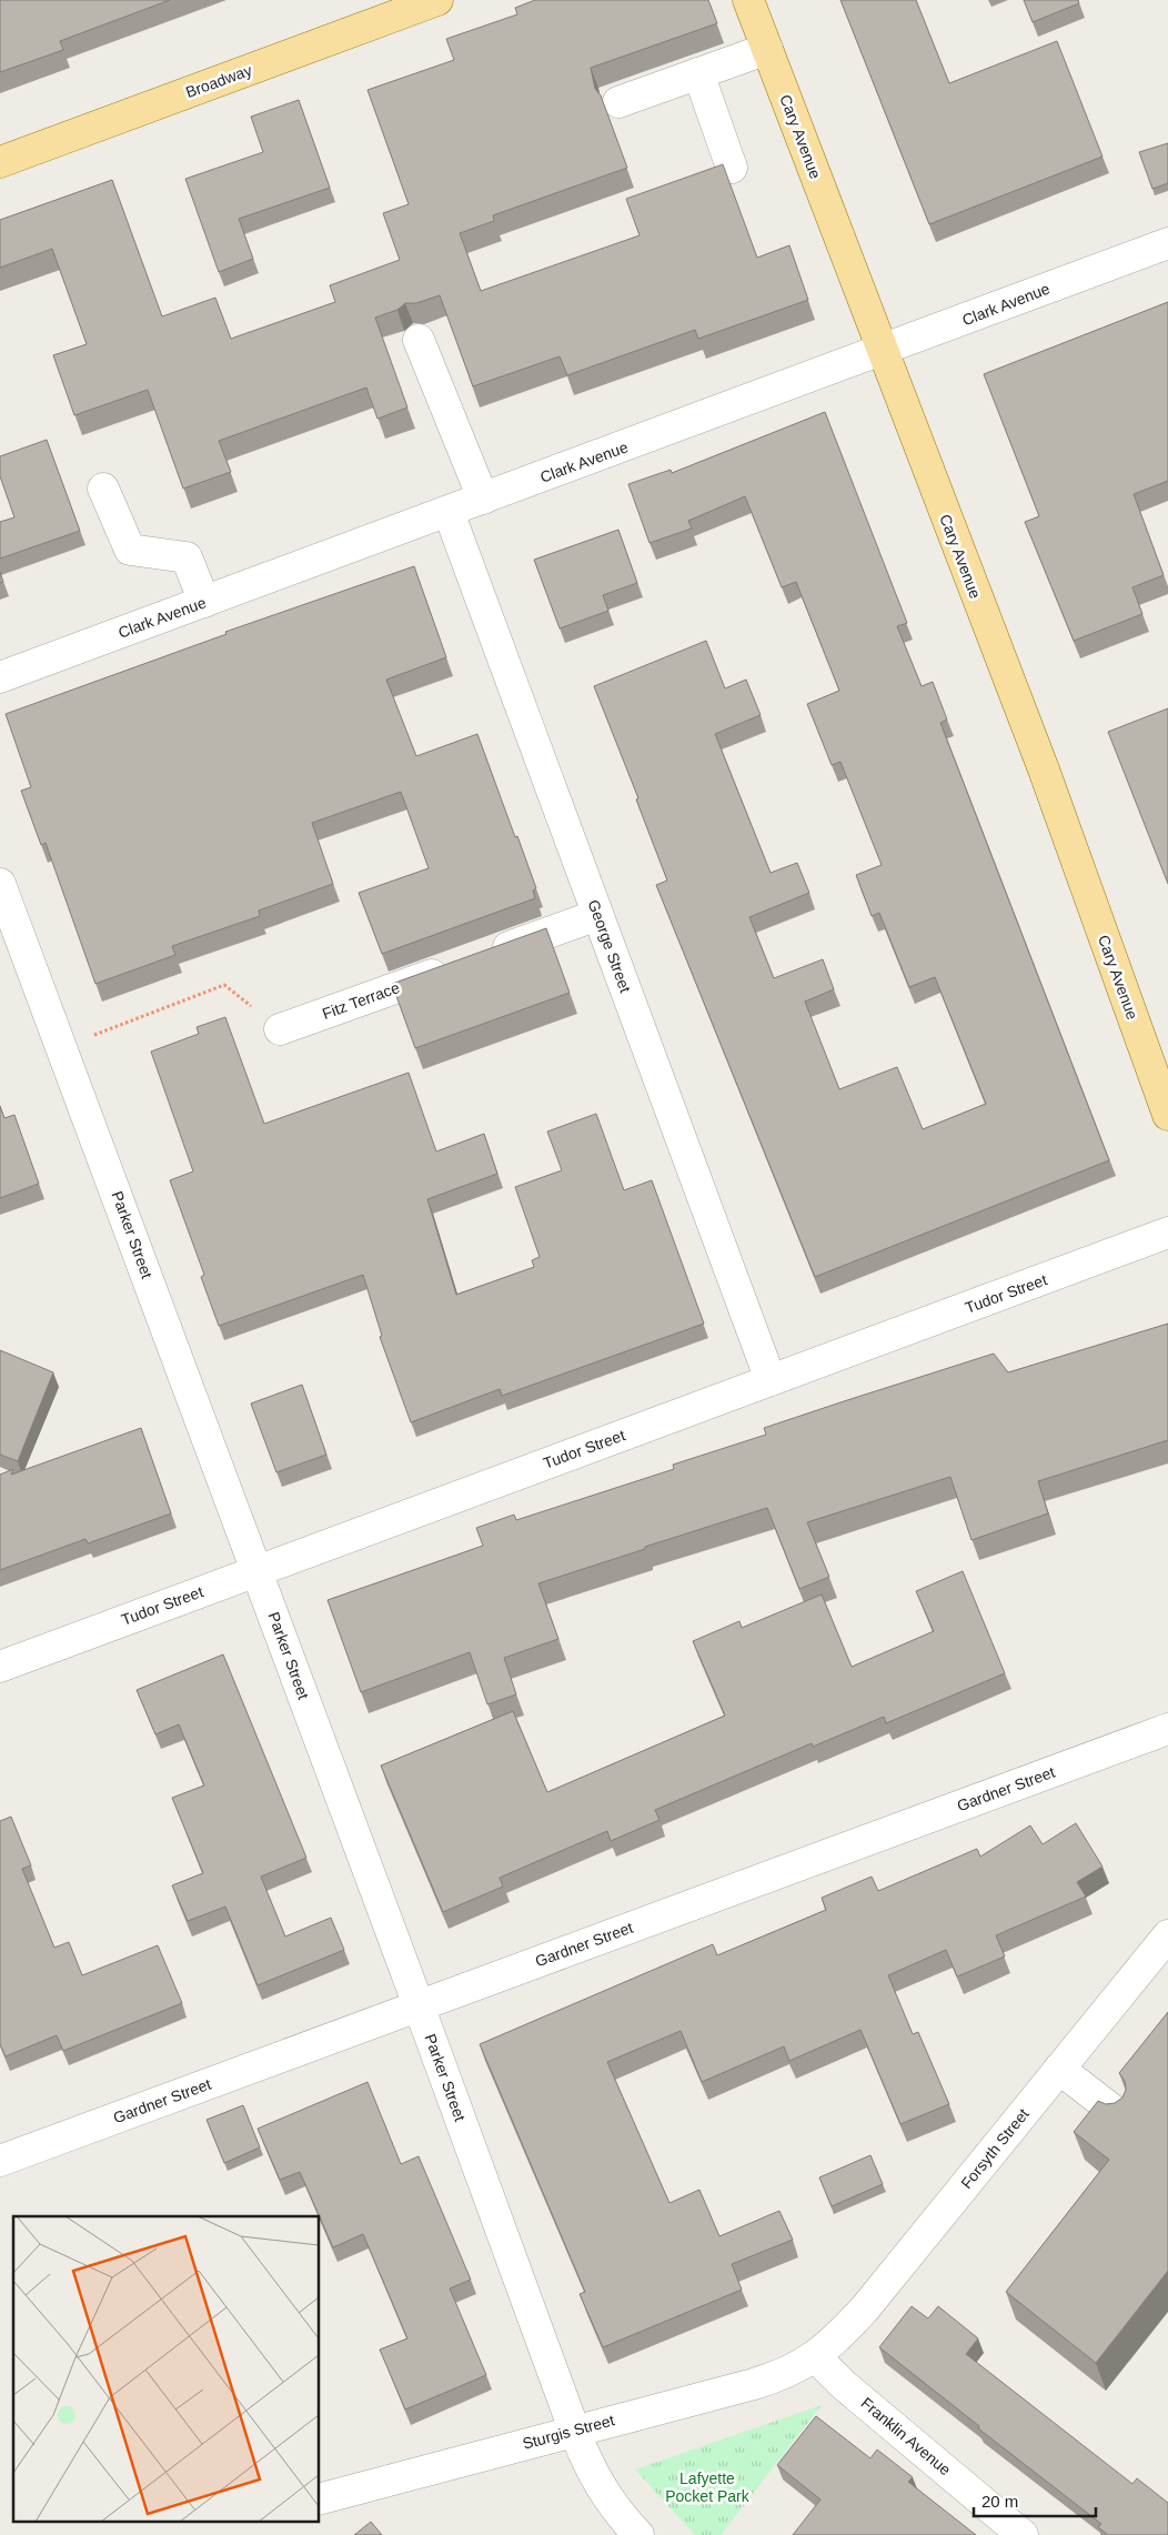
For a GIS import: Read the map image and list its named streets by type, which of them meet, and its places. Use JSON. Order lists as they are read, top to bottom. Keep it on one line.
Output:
{"streets":{"main road":["Broadway","Cary Avenue"],"street":["Clark Avenue","George Street","Fitz Terrace","Parker Street","Tudor Street","Gardner Street","Forsyth Street","Sturgis Street","Franklin Avenue"]},"crossings":[["Cary Avenue","Clark Avenue"],["Clark Avenue","George Street"],["George Street","Tudor Street"],["Parker Street","Tudor Street"],["Parker Street","Gardner Street"],["Parker Street","Sturgis Street"],["Forsyth Street","Sturgis Street"],["Forsyth Street","Franklin Avenue"],["Sturgis Street","Franklin Avenue"]],"parks":["Lafyette Pocket Park"],"scale_bar":"20 m"}
